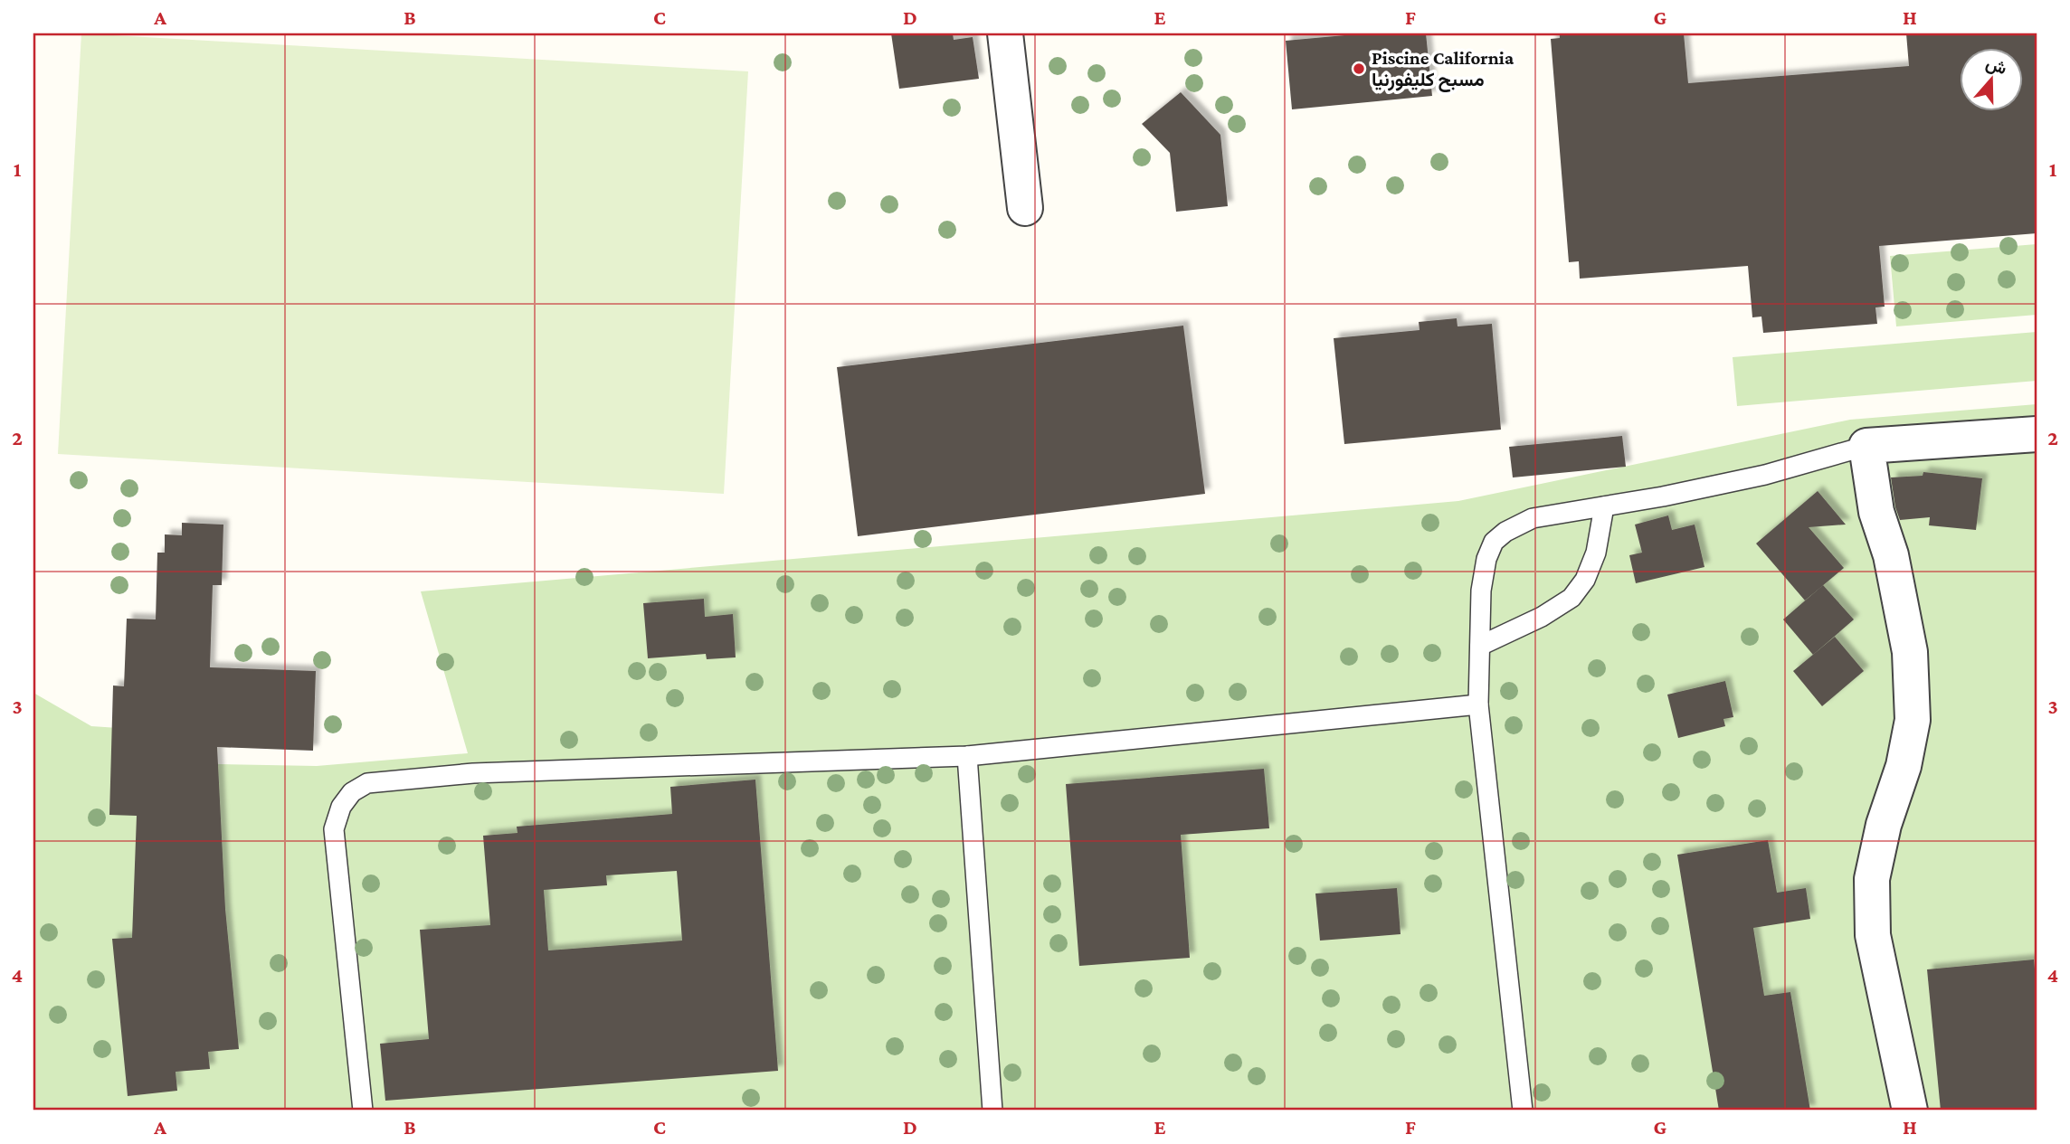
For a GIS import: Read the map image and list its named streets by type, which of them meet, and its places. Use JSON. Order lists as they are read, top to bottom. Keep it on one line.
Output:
{"places":["Piscine California مسبح كليفورنيا"],"north":"top","grid":{"columns":["A","B","C","D","E","F","G","H"],"rows":["1","2","3","4"]}}
